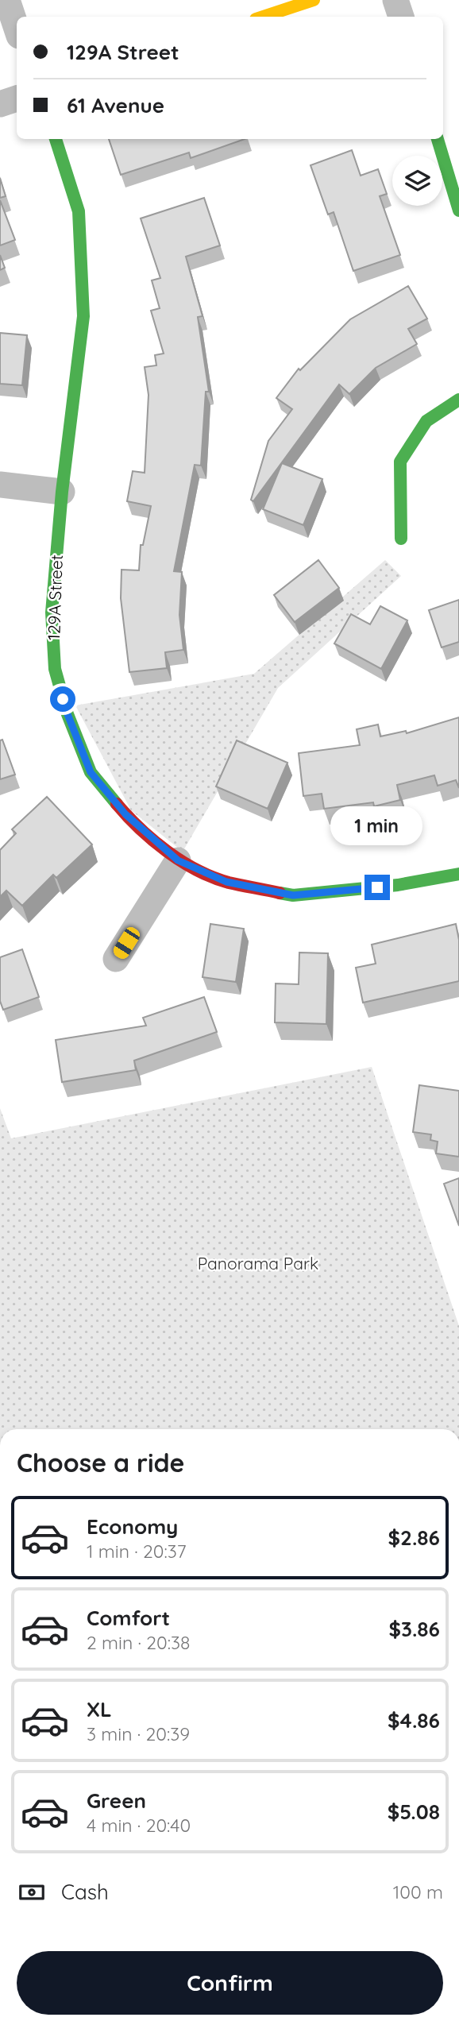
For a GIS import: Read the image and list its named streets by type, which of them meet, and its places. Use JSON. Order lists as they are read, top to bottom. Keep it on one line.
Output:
{"streets":{"street":["129A Street"]},"parks":["Panorama Park"],"page":{"banner":["129A Street","61 Avenue"],"bubble":"1 min","heading":"Choose a ride","list":[{"name":"Economy","note":"1 min · 20:37","value":"$2.86"},{"name":"Comfort","note":"2 min · 20:38","value":"$3.86"},{"name":"XL","note":"3 min · 20:39","value":"$4.86"},{"name":"Green","note":"4 min · 20:40","value":"$5.08"}],"pay":["Cash","100 m"],"buttons":"Confirm"}}
